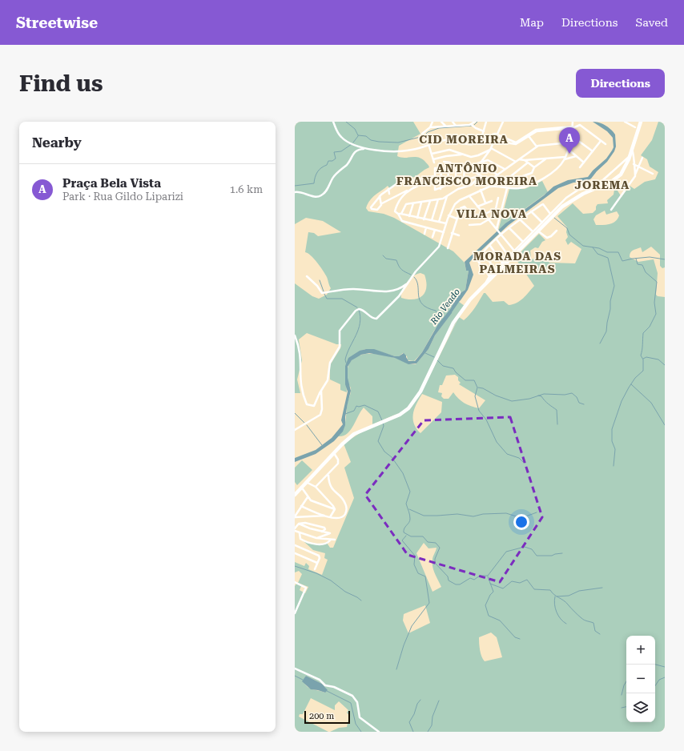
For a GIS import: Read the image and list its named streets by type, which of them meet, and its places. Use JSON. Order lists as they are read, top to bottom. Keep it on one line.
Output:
{"districts":["CID MOREIRA","ANTÔNIO FRANCISCO MOREIRA","JOREMA","VILA NOVA","MORADA DAS PALMEIRAS"],"water":["Rio Veado"],"scale_bar":"200 m","page":{"header":"Streetwise","nav":["Map","Directions","Saved"],"buttons":"Directions","title":"Find us","heading":"Nearby","pins":"A","list":[{"mark":"A","name":"Praça Bela Vista","note":"Park · Rua Gildo Liparizi","value":"1.6 km"}],"map_buttons":["+","−"],"scale":"200 m"}}
